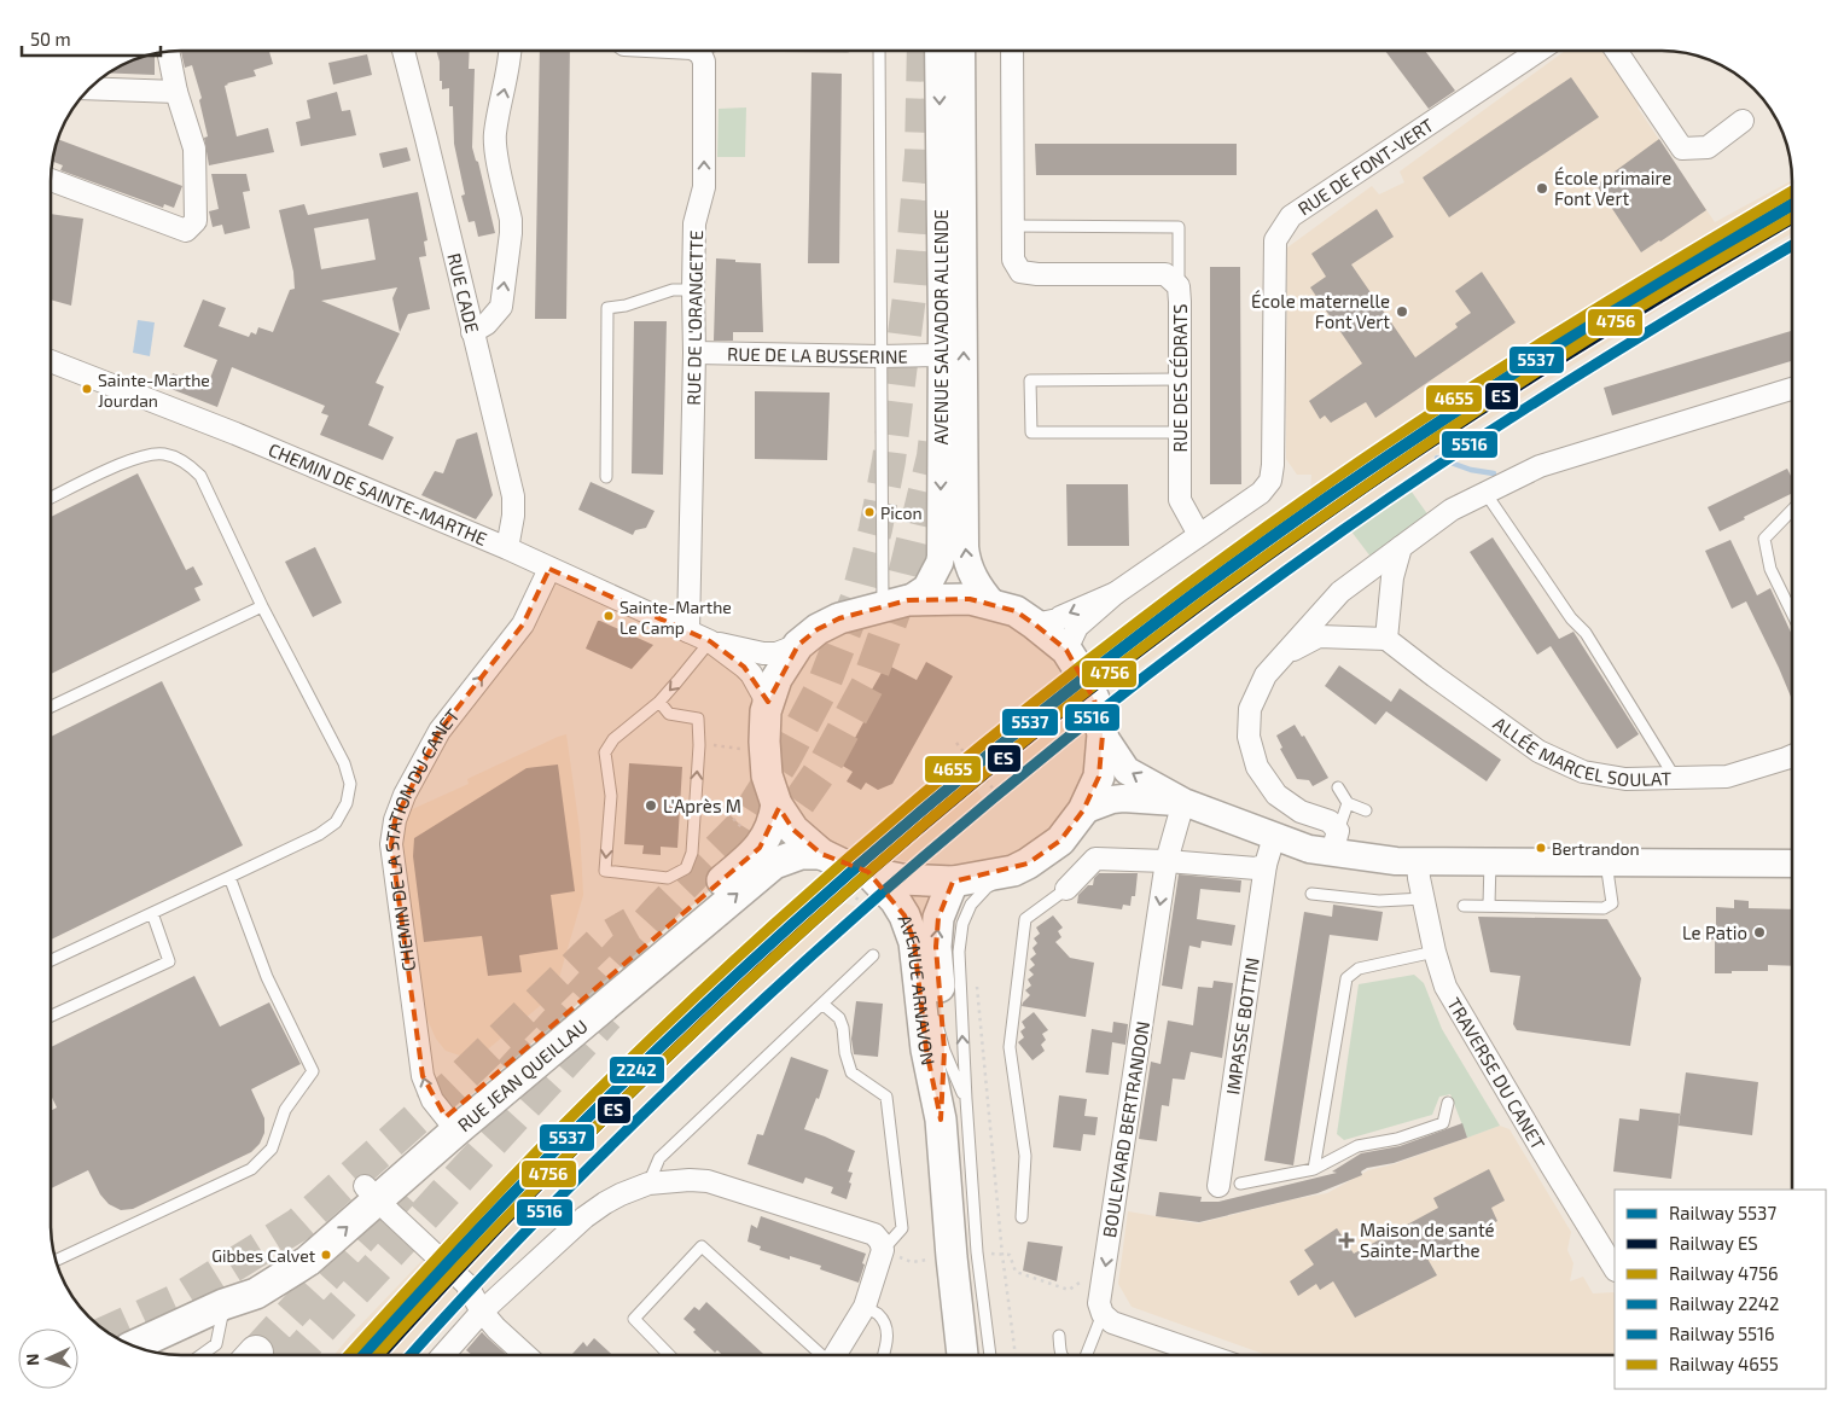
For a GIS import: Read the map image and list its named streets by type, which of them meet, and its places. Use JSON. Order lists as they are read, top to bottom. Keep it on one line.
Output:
{"streets":{"main road":["AVENUE ARNAVON","RUE JEAN QUEILLAU"],"street":["RUE DE FONT-VERT","RUE CADE","RUE DE L'ORANGETTE","AVENUE SALVADOR ALLENDE","RUE DE LA BUSSERINE","RUE DES CÉDRATS","CHEMIN DE SAINTE-MARTHE","ALLÉE MARCEL SOULAT","CHEMIN DE LA STATION DU CANET","IMPASSE BOTTIN","TRAVERSE DU CANET","BOULEVARD BERTRANDON"]},"crossings":[["RUE DE FONT-VERT","RUE DES CÉDRATS"],["RUE CADE","CHEMIN DE SAINTE-MARTHE"],["RUE DE L'ORANGETTE","RUE DE LA BUSSERINE"],["RUE DE L'ORANGETTE","CHEMIN DE SAINTE-MARTHE"],["AVENUE SALVADOR ALLENDE","RUE DE LA BUSSERINE"],["CHEMIN DE SAINTE-MARTHE","CHEMIN DE LA STATION DU CANET"],["CHEMIN DE LA STATION DU CANET","RUE JEAN QUEILLAU"],["AVENUE ARNAVON","RUE JEAN QUEILLAU"]],"one_way":["CHEMIN DE LA STATION DU CANET","BOULEVARD BERTRANDON"],"places":{"other":["École primaire Font Vert","École maternelle Font Vert","Sainte-Marthe Jourdan","Picon","Sainte-Marthe Le Camp","L'Après M","Bertrandon","Le Patio","Gibbes Calvet"],"health":["Maison de santé Sainte-Marthe"]},"lines":["rail line 4655","rail line 2242","rail line 5537","rail line 4756","rail line ES","rail line 5516"],"legend":["Railway 5537","Railway ES","Railway 4756","Railway 2242","Railway 5516","Railway 4655"],"scale_bar":"50 m","north":"left"}
